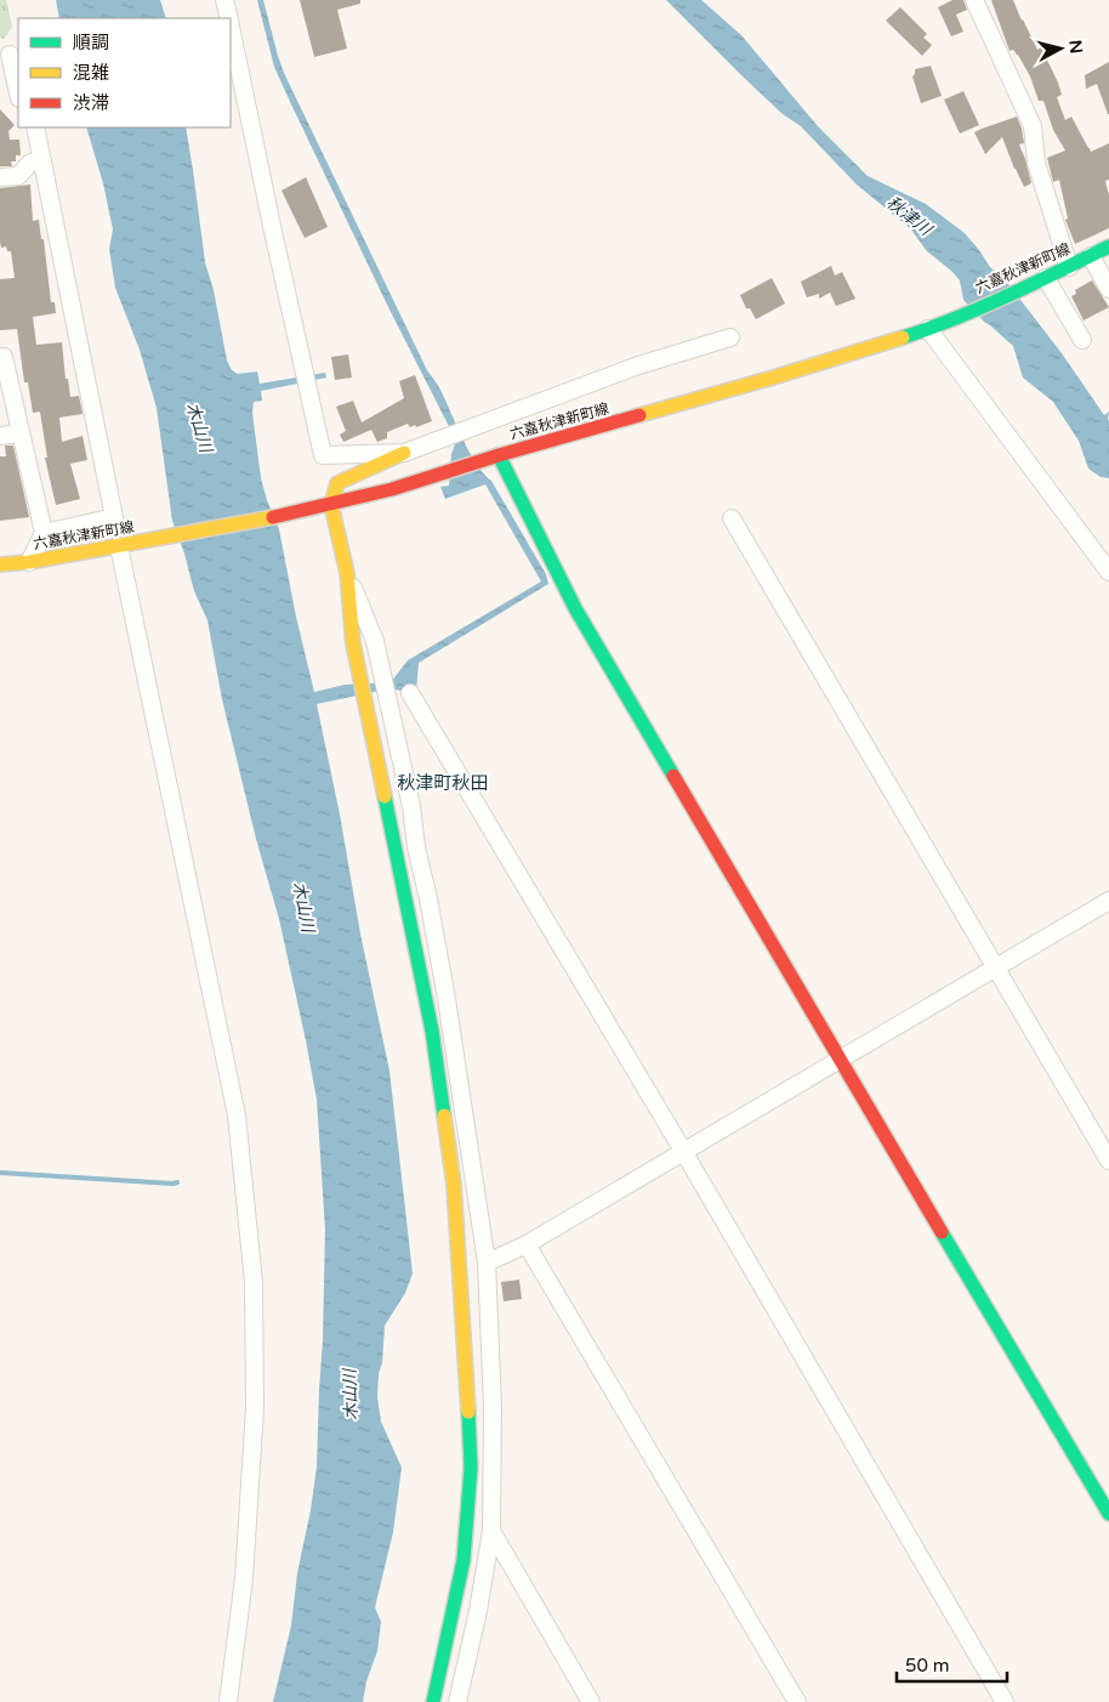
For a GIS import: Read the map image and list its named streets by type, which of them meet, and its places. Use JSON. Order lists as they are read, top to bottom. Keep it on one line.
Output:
{"streets":{"street":["六嘉秋津新町線"]},"districts":["秋津町秋田"],"water":["秋津川","木山川"],"legend":["順調","混雑","渋滞"],"scale_bar":"50 m","north":"right"}
